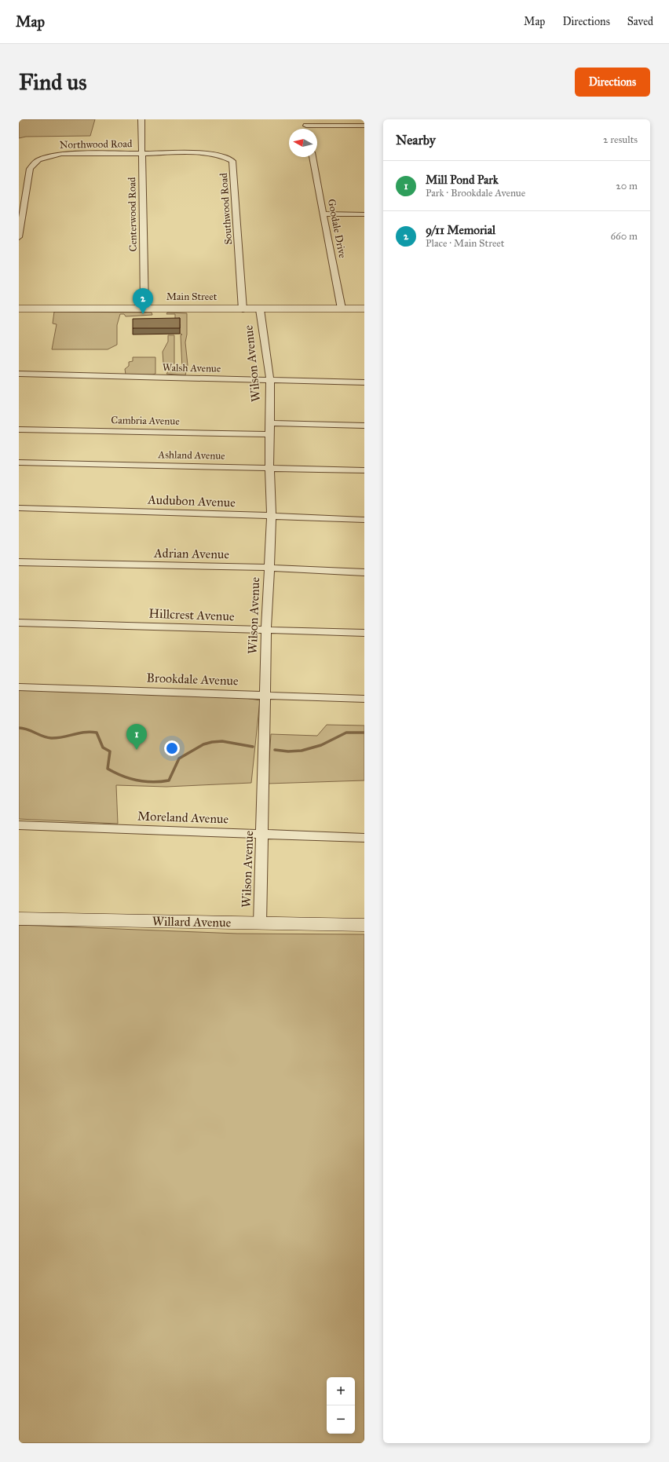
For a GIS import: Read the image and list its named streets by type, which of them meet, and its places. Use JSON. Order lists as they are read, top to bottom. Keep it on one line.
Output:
{"streets":{"main road":["Main Street","Willard Avenue"],"street":["Northwood Road","Southwood Road","Centerwood Road","Goodale Drive","Wilson Avenue","Walsh Avenue","Cambria Avenue","Ashland Avenue","Audubon Avenue","Adrian Avenue","Hillcrest Avenue","Brookdale Avenue","Moreland Avenue"]},"crossings":[["Northwood Road","Southwood Road"],["Northwood Road","Centerwood Road"],["Southwood Road","Centerwood Road"],["Southwood Road","Main Street"],["Centerwood Road","Main Street"],["Goodale Drive","Main Street"],["Main Street","Wilson Avenue"],["Wilson Avenue","Walsh Avenue"],["Wilson Avenue","Cambria Avenue"],["Wilson Avenue","Ashland Avenue"],["Wilson Avenue","Audubon Avenue"],["Wilson Avenue","Adrian Avenue"],["Wilson Avenue","Hillcrest Avenue"],["Wilson Avenue","Brookdale Avenue"],["Wilson Avenue","Moreland Avenue"],["Wilson Avenue","Willard Avenue"]],"north":"left","page":{"header":"Map","nav":["Map","Directions","Saved"],"buttons":"Directions","title":"Find us","heading":["Nearby","2 results"],"list":[{"mark":"1","name":"Mill Pond Park","note":"Park · Brookdale Avenue","value":"20 m"},{"mark":"2","name":"9/11 Memorial","note":"Place · Main Street","value":"660 m"}],"pins":["2","1"],"map_buttons":["+","−"]}}
